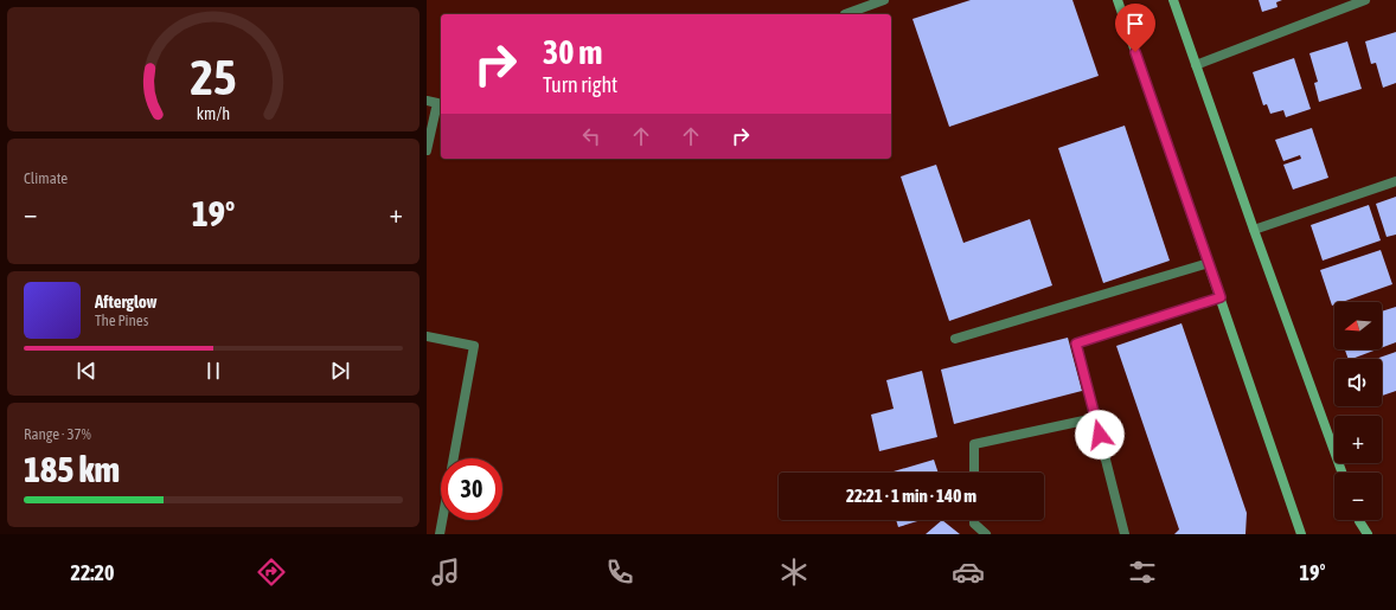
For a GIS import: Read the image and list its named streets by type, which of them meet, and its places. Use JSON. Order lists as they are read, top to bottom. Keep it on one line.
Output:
{"north":"left","page":{"turn":["30 m","Turn right"],"tile":["Climate",["Range · 37%","185 km"]],"heat":["−","19°","+"],"song":["Afterglow","The Pines"],"map_buttons":["+","−"],"limit":"30","trip":"22:21 · 1 min · 140 m","tabs":["22:20","19°"],"gauge":["25","km/h"]}}
